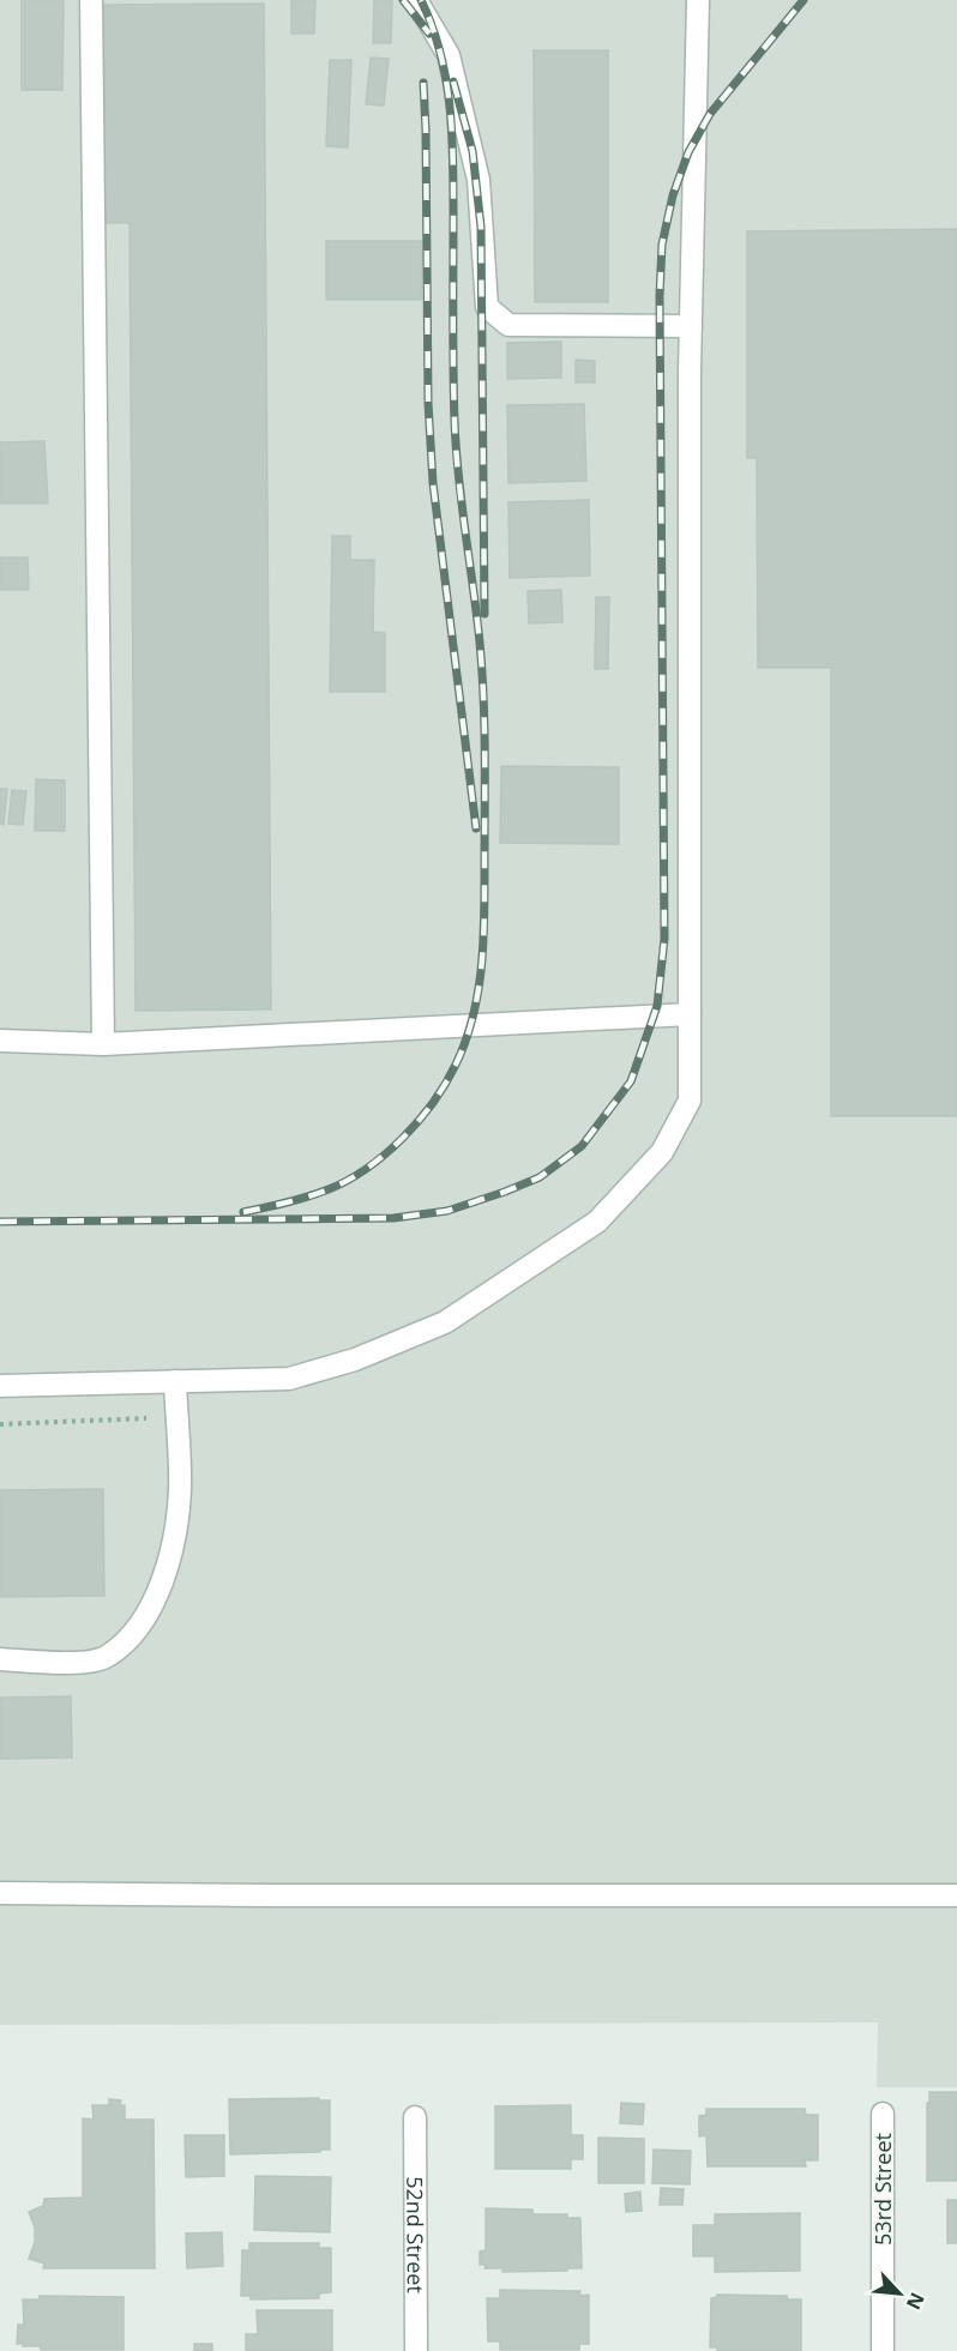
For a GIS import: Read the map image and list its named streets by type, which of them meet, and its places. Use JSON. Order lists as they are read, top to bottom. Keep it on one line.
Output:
{"streets":{"street":["53rd Street","52nd Street"]},"north":"bottom right"}
